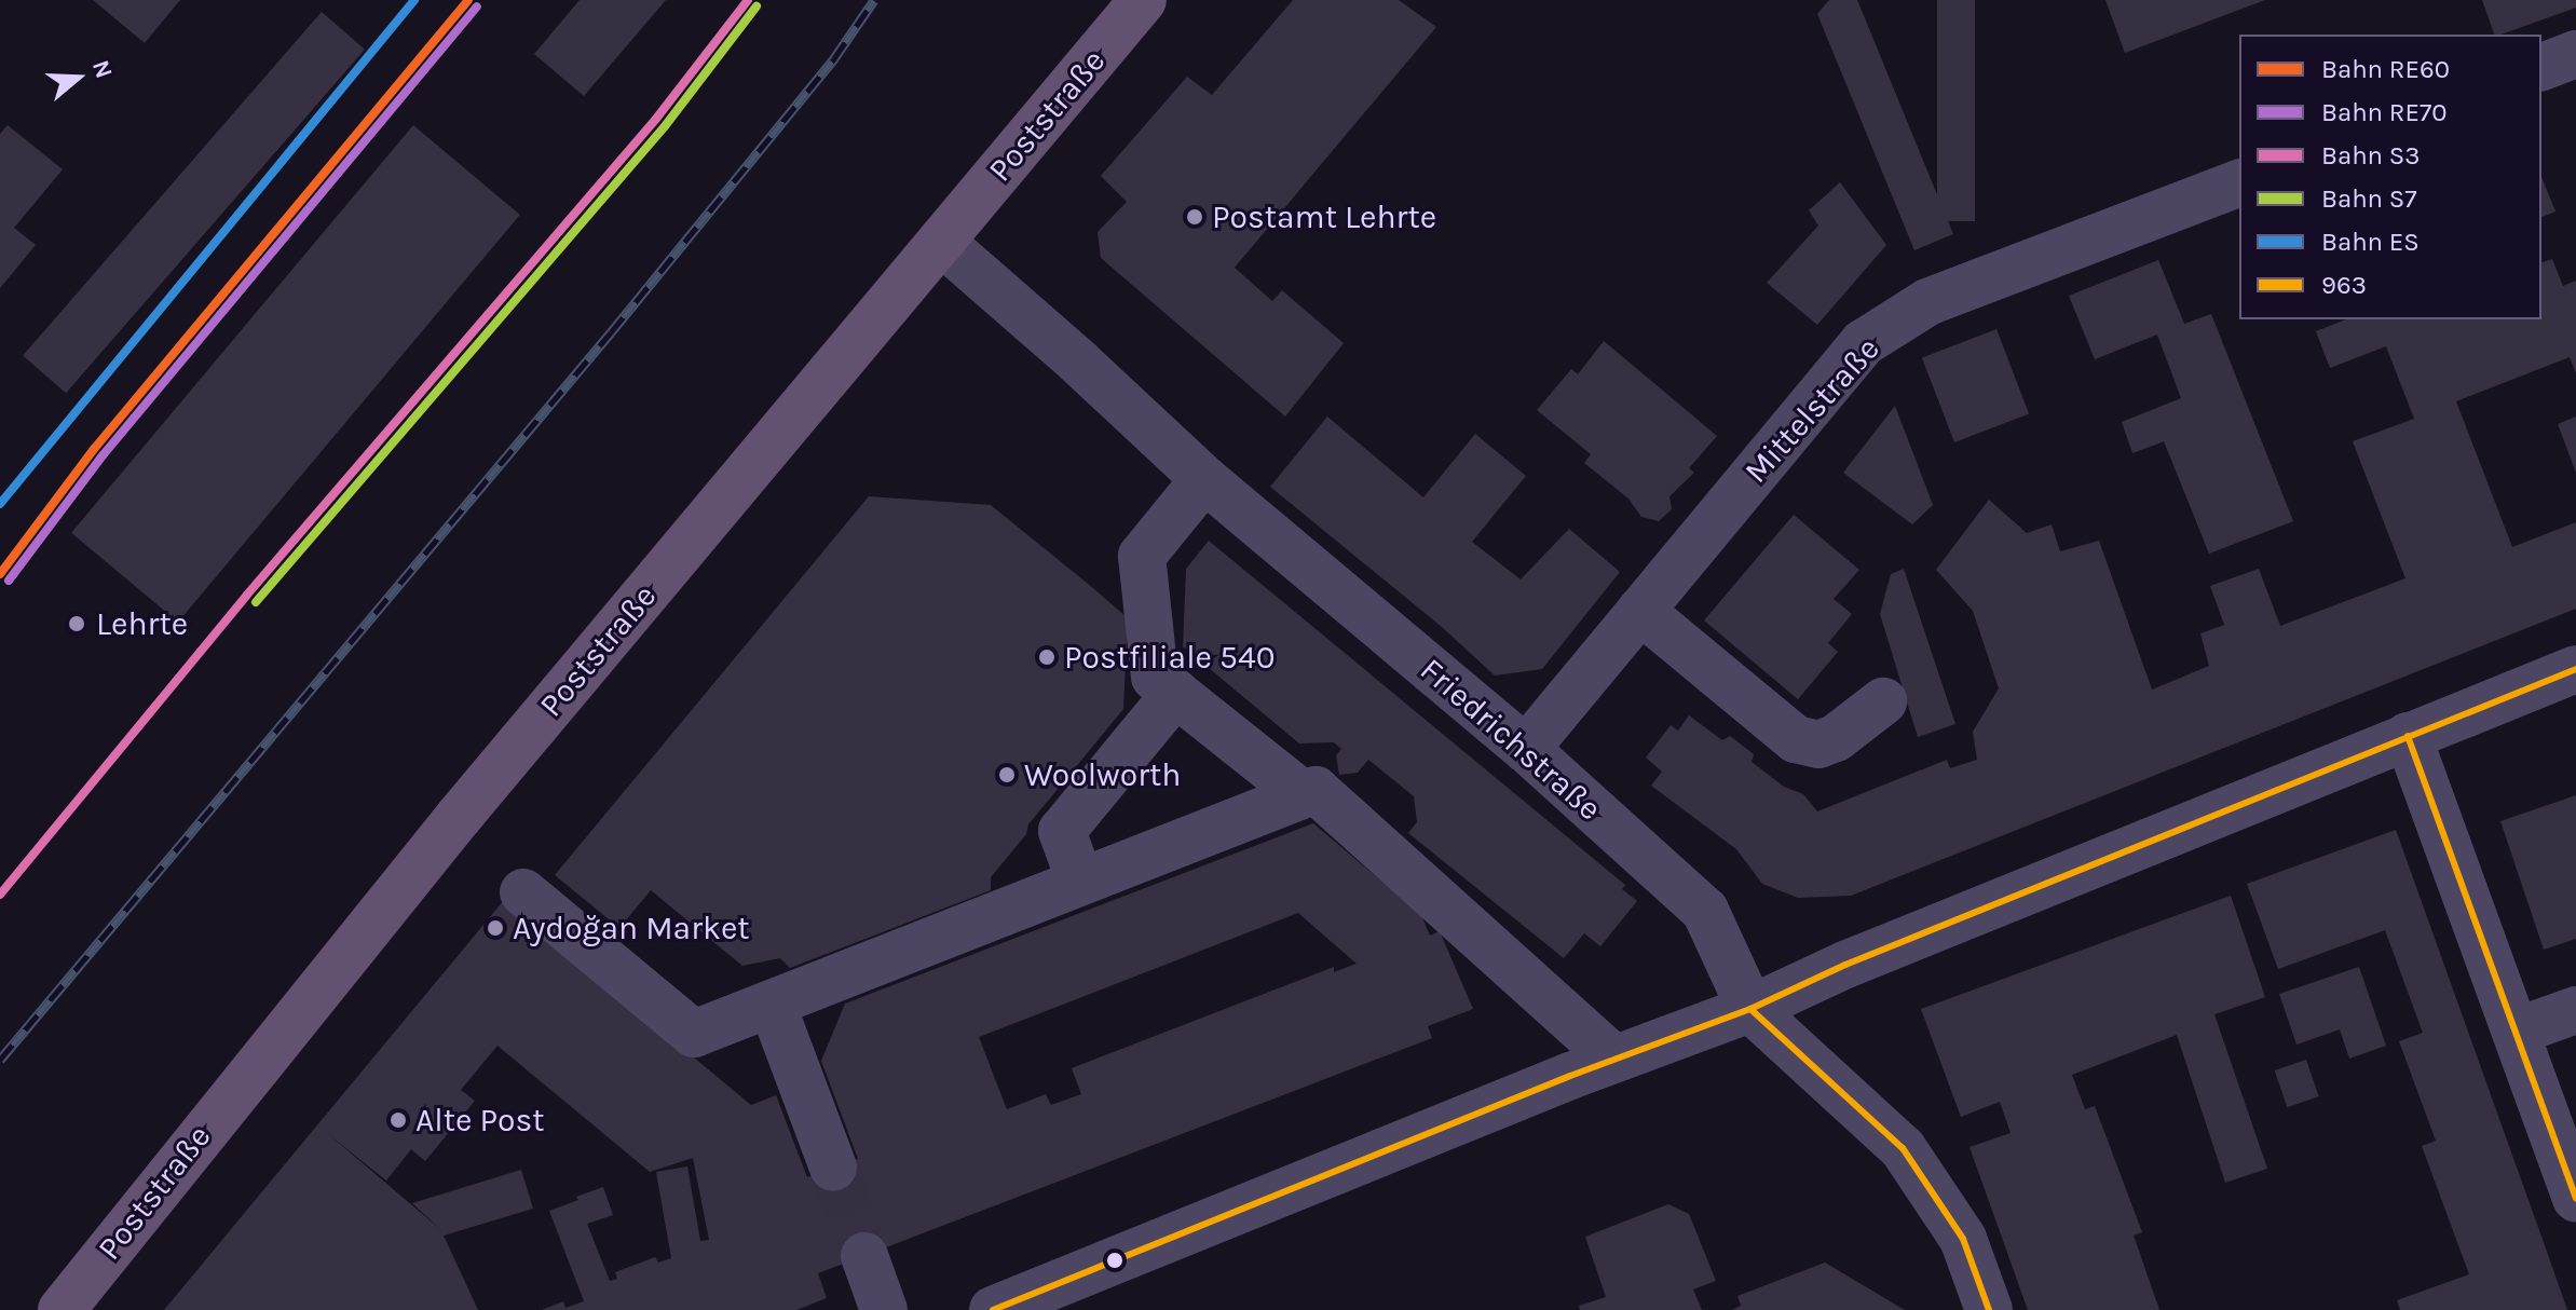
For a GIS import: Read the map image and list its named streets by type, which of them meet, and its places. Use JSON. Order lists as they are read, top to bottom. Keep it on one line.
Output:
{"streets":{"main road":["Poststraße"],"street":["Mittelstraße","Friedrichstraße"]},"crossings":[["Poststraße","Friedrichstraße"],["Mittelstraße","Friedrichstraße"]],"places":["Postamt Lehrte","Lehrte","Postfiliale 540","Woolworth","Aydoğan Market","Alte Post"],"lines":["rail line RE60","rail line S3","rail line ES","rail line RE70","rail line S7","transit line 963"],"legend":["Bahn RE60","Bahn RE70","Bahn S3","Bahn S7","Bahn ES","963"],"north":"right"}
